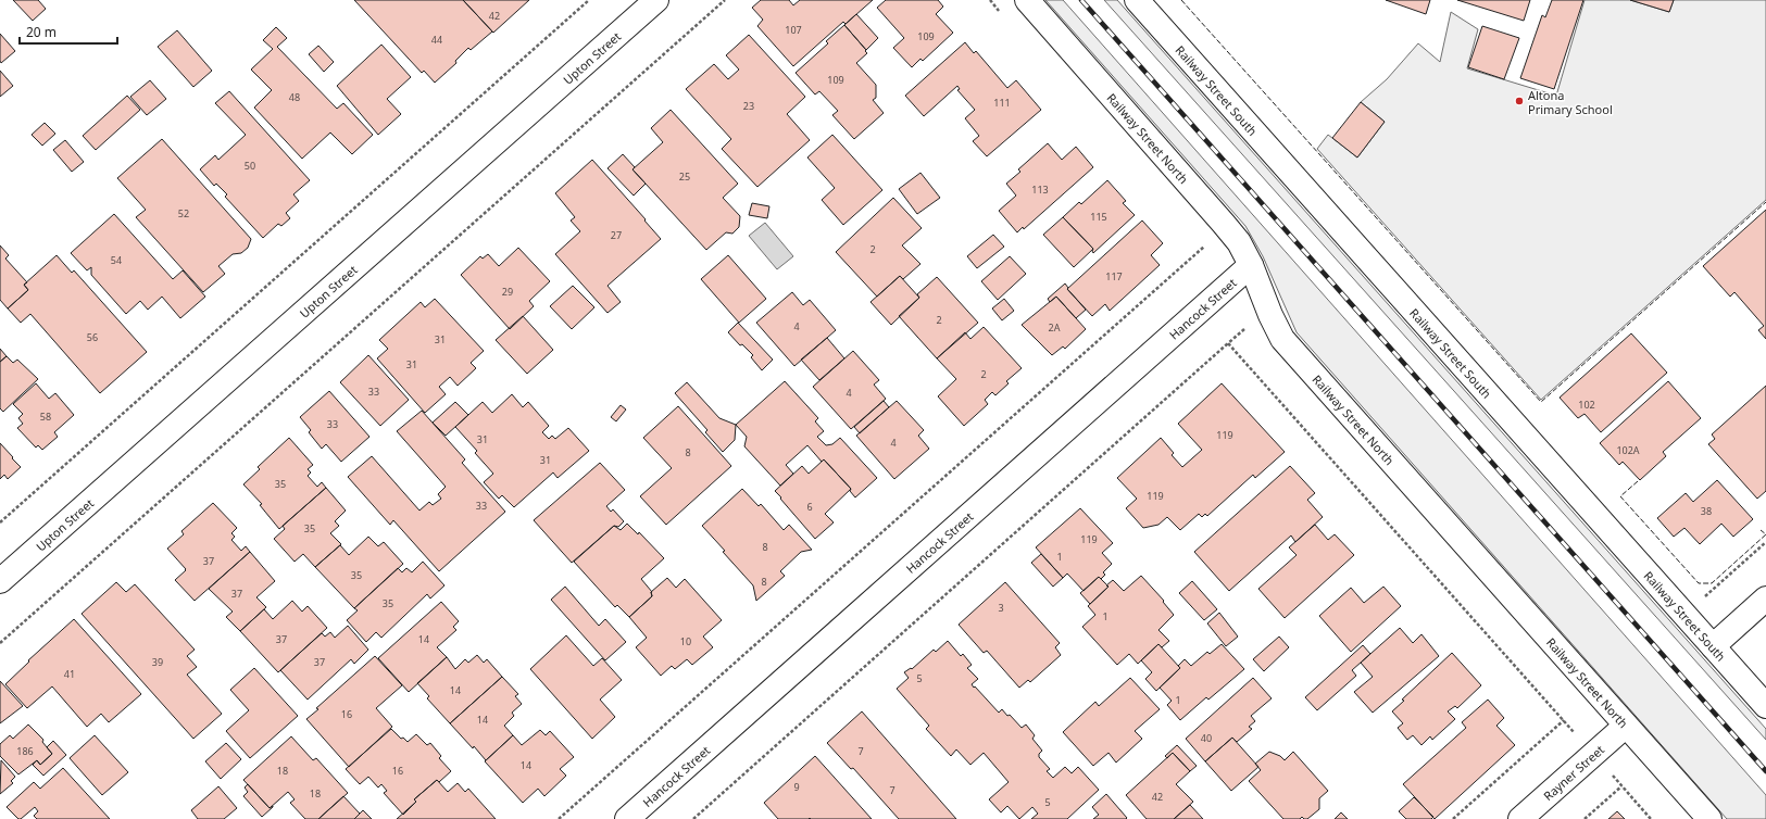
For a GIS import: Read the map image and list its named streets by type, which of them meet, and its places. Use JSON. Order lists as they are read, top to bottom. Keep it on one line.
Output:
{"streets":{"street":["Upton Street","Railway Street South","Railway Street North","Hancock Street","Rayner Street"]},"crossings":[["Railway Street North","Hancock Street"],["Railway Street North","Rayner Street"]],"places":["Altona Primary School"],"house_numbers":["42","107","109","44","109","48","111","23","50","25","113","52","115","27","2","54","117","29","2","4","2A","56","31","31","2","33","4","102","58","33","119","31","4","102A","8","31","35","119","33","6","38","35","119","8","1","37","35","8","37","35","3","1","37","14","10","39","37","41","5","14","1","16","14","40","186","7","14","18","16","9","7","18","42","5"],"scale_bar":"20 m"}
